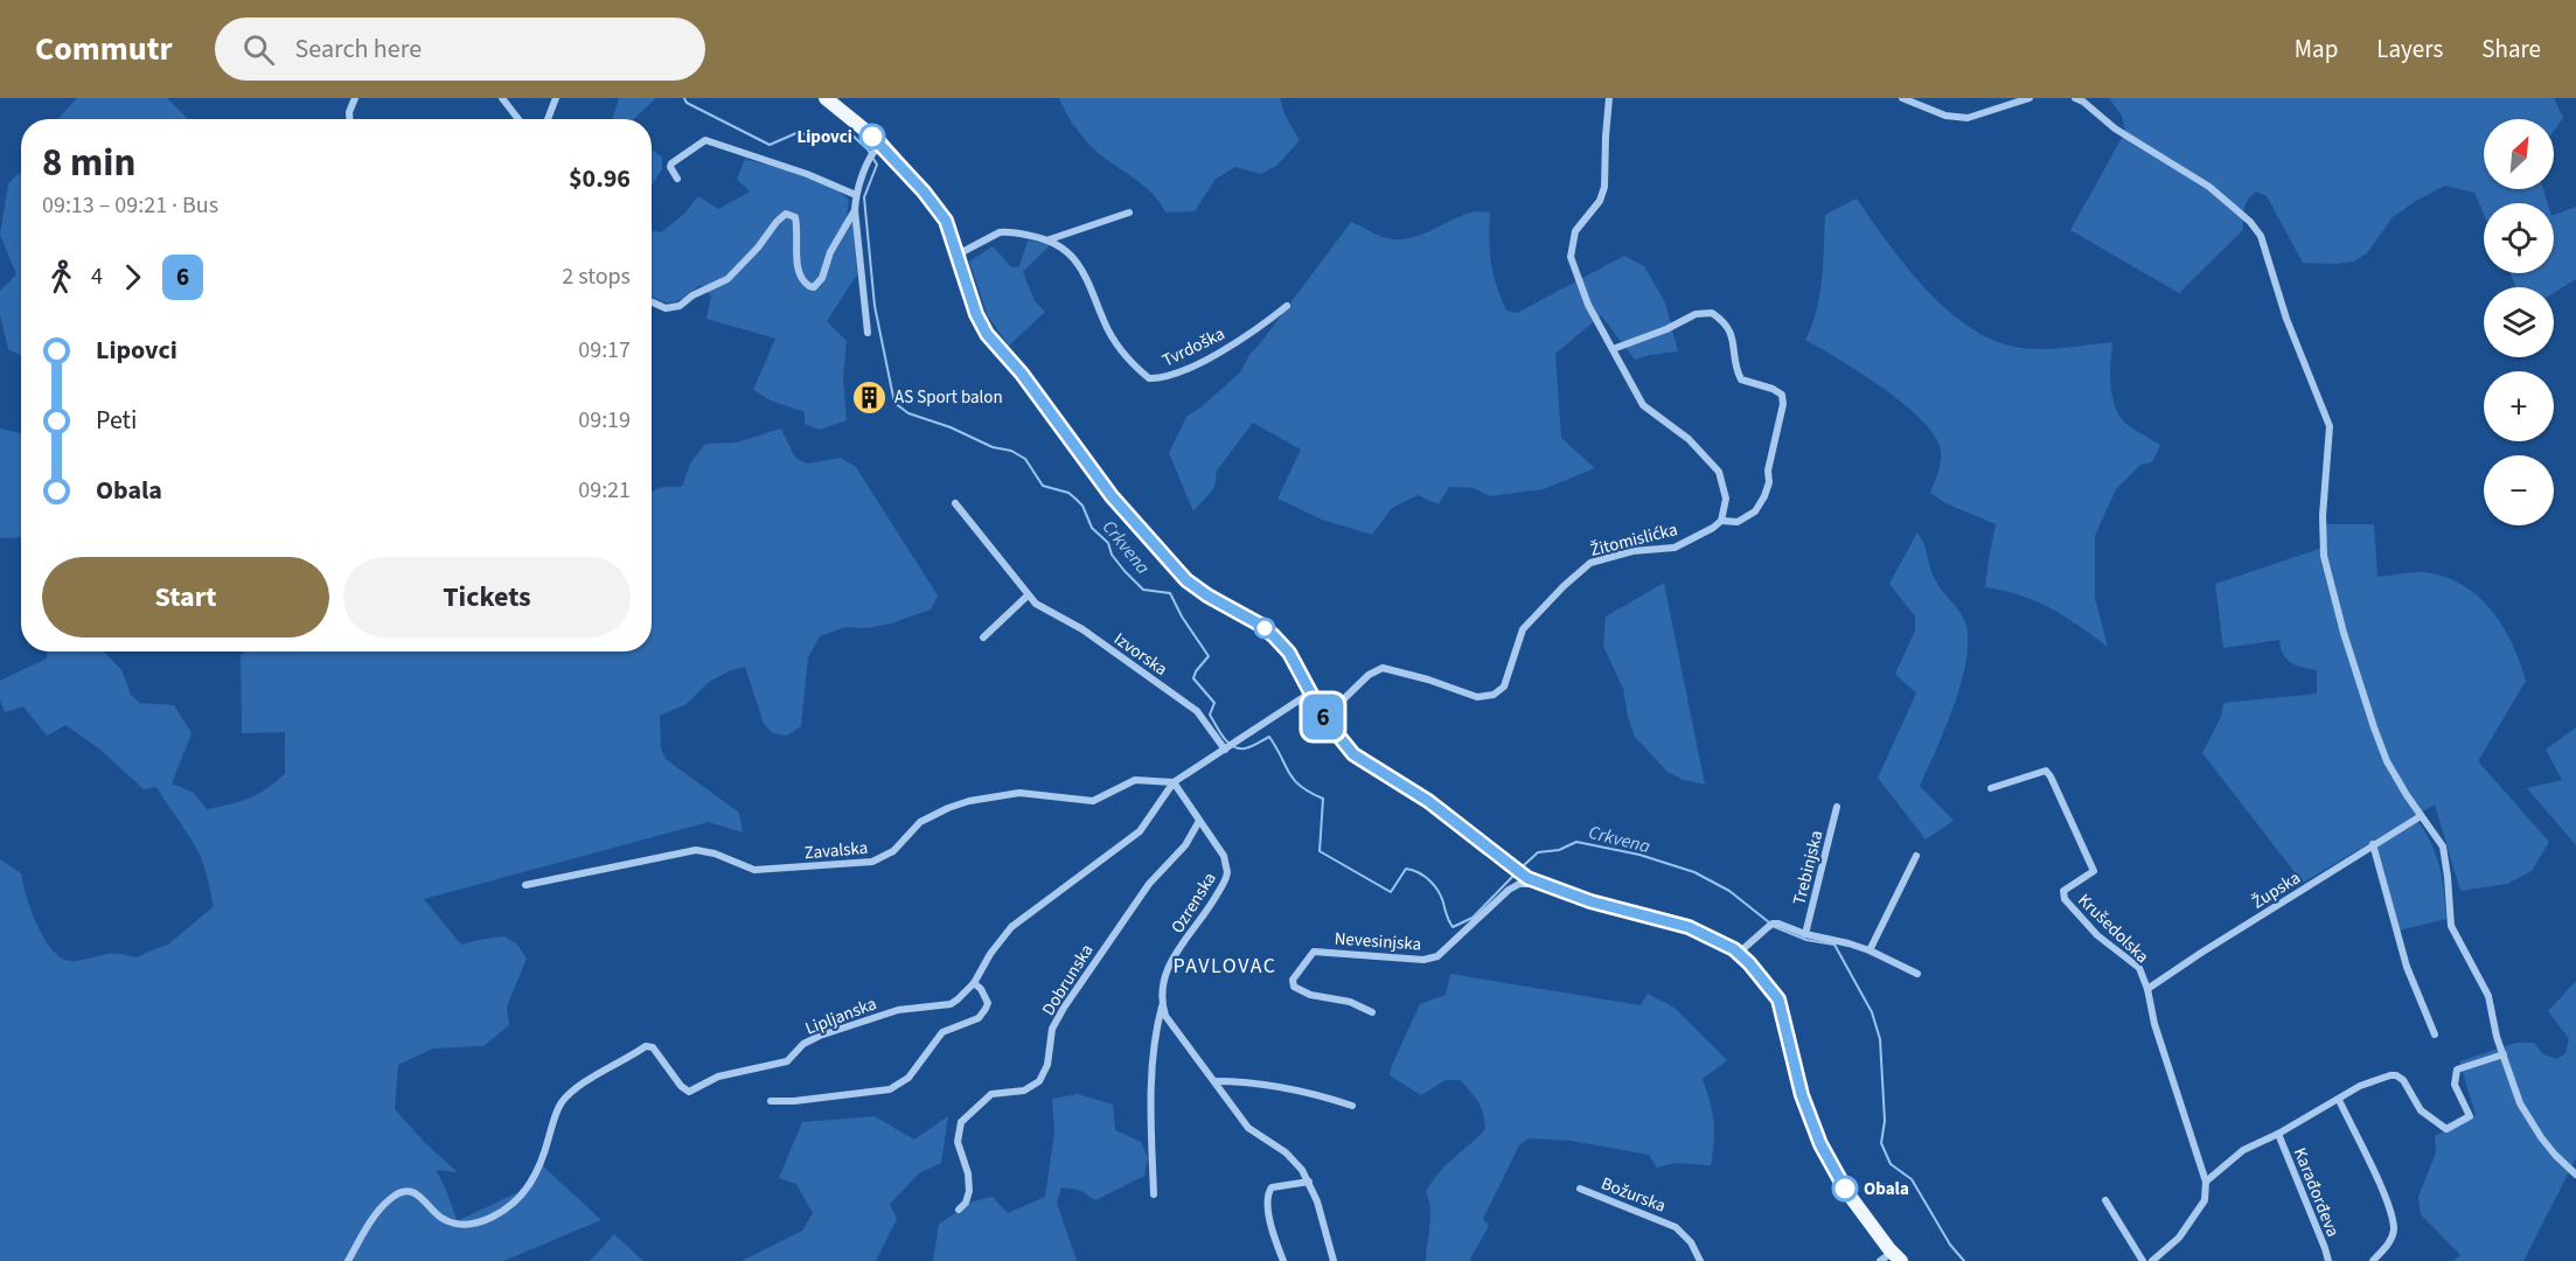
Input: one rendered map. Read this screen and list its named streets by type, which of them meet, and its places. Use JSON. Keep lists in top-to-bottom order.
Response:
{
  "streets": {
    "street": [
      "Tvrdoška",
      "Žitomislićka",
      "Izvorska",
      "Zavalska",
      "Trebinjska",
      "Župska",
      "Ozrenska",
      "Krušedolska",
      "Nevesinjska",
      "Dobrunska",
      "Lipljanska",
      "Karađorđeva",
      "Božurska"
    ]
  },
  "crossings": [
    ["Izvorska", "Lipljanska"],
    ["Zavalska", "Ozrenska"],
    ["Zavalska", "Lipljanska"],
    ["Župska", "Krušedolska"],
    ["Ozrenska", "Dobrunska"],
    ["Ozrenska", "Lipljanska"],
    ["Krušedolska", "Karađorđeva"]
  ],
  "districts": ["PAVLOVAC"],
  "water": ["Crkvena"],
  "places": {
    "other": ["Lipovci", "Obala"],
    "building": ["AS Sport balon"]
  },
  "lines": ["bus line 6"],
  "north": "top right",
  "page": {
    "header": "Commutr",
    "search": "Search here",
    "nav": ["Map", "Layers", "Share"],
    "on_map": "6",
    "map_buttons": ["+", "−"],
    "heading": ["8 min", "09:13 – 09:21 · Bus", "$0.96"],
    "legs": ["4", "6", "2 stops"],
    "list": [
      {
        "name": "Lipovci",
        "value": "09:17"
      },
      {
        "name": "Peti",
        "value": "09:19"
      },
      {
        "name": "Obala",
        "value": "09:21"
      }
    ],
    "buttons": ["Start", "Tickets"]
  }
}
